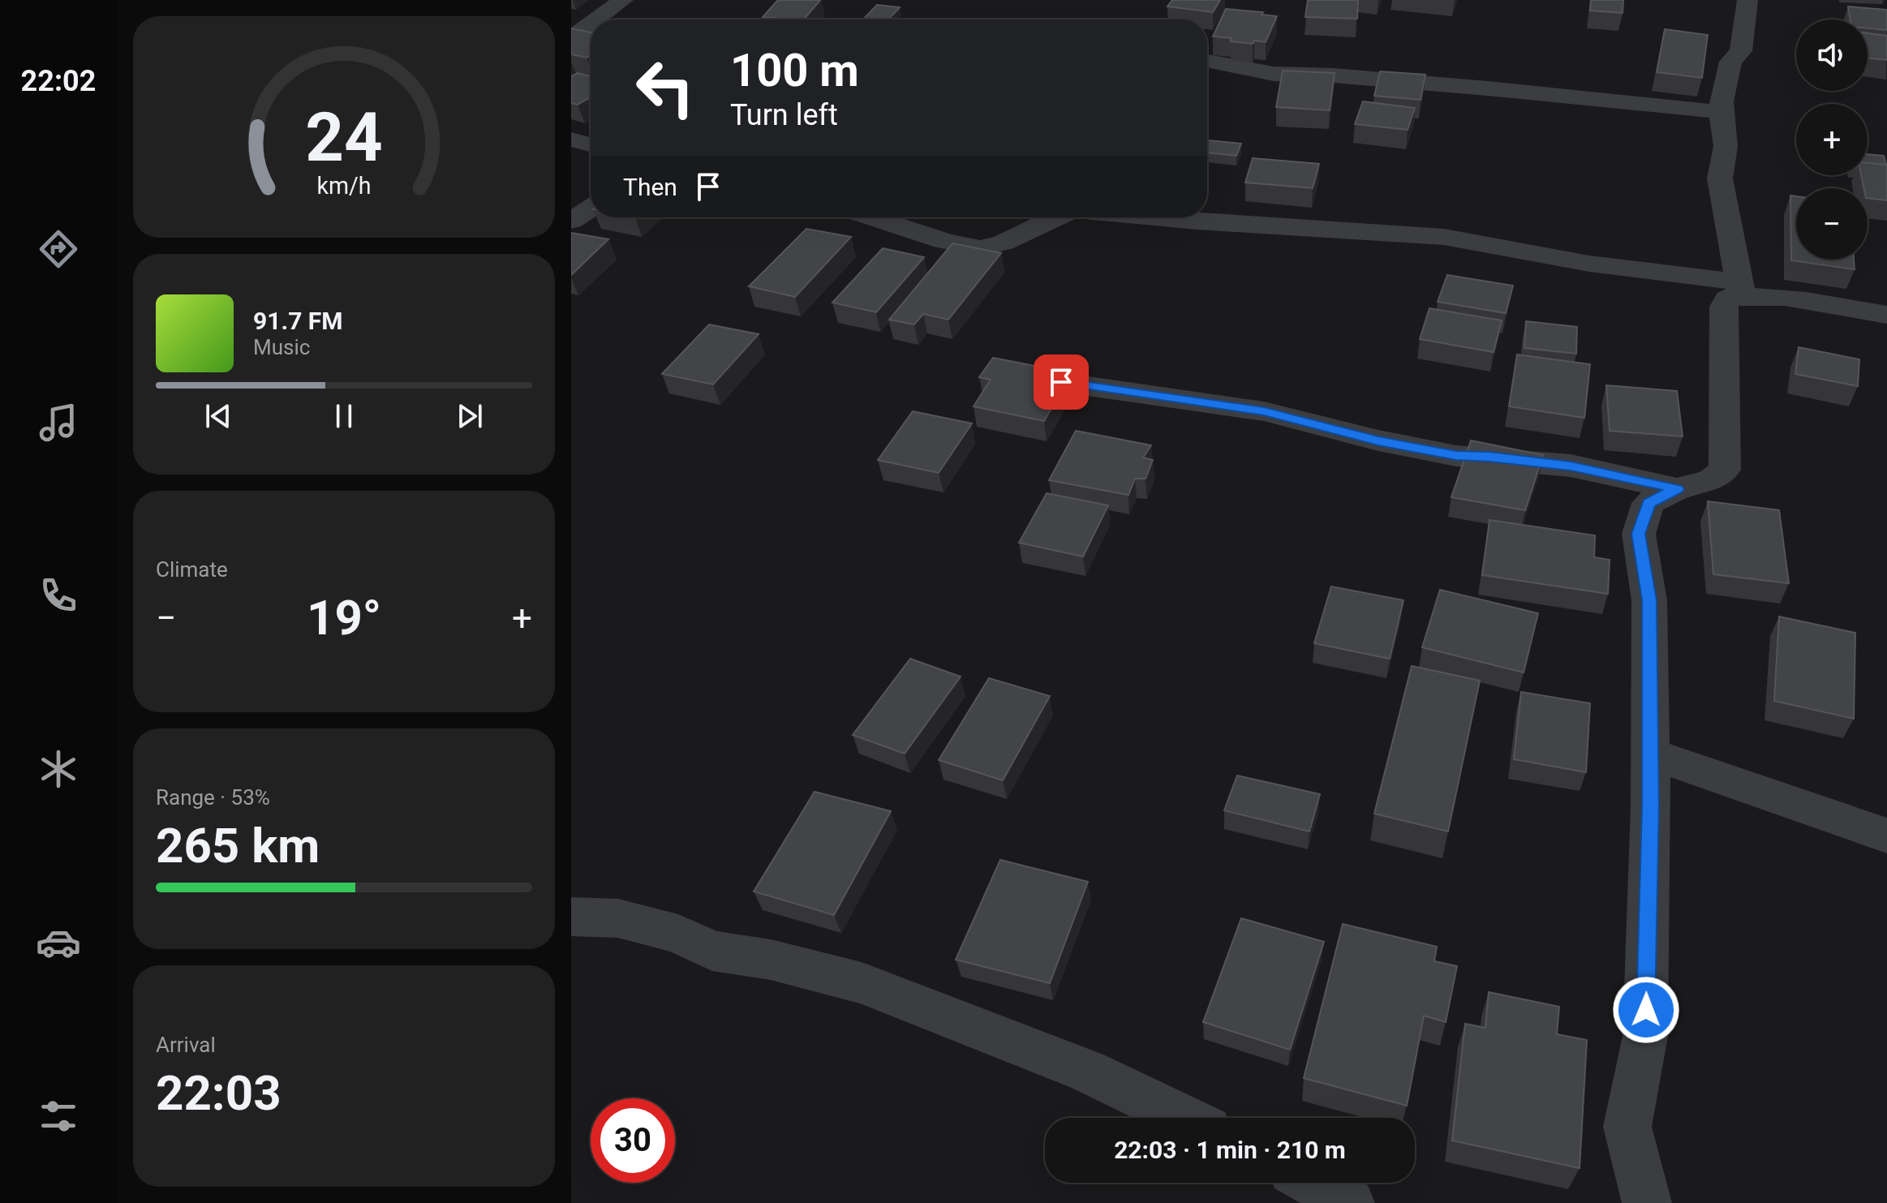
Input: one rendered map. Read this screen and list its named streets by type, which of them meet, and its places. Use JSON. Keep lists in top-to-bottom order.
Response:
{
  "page": {
    "tabs": "22:02",
    "map_buttons": ["+", "−"],
    "turn": ["100 m", "Turn left"],
    "then": "Then",
    "song": ["91.7 FM", "Music"],
    "tile": [
      "Climate",
      ["Range · 53%", "265 km"],
      ["Arrival", "22:03"]
    ],
    "heat": ["−", "19°", "+"],
    "limit": "30",
    "trip": "22:03 · 1 min · 210 m",
    "gauge": ["24", "km/h"]
  }
}
